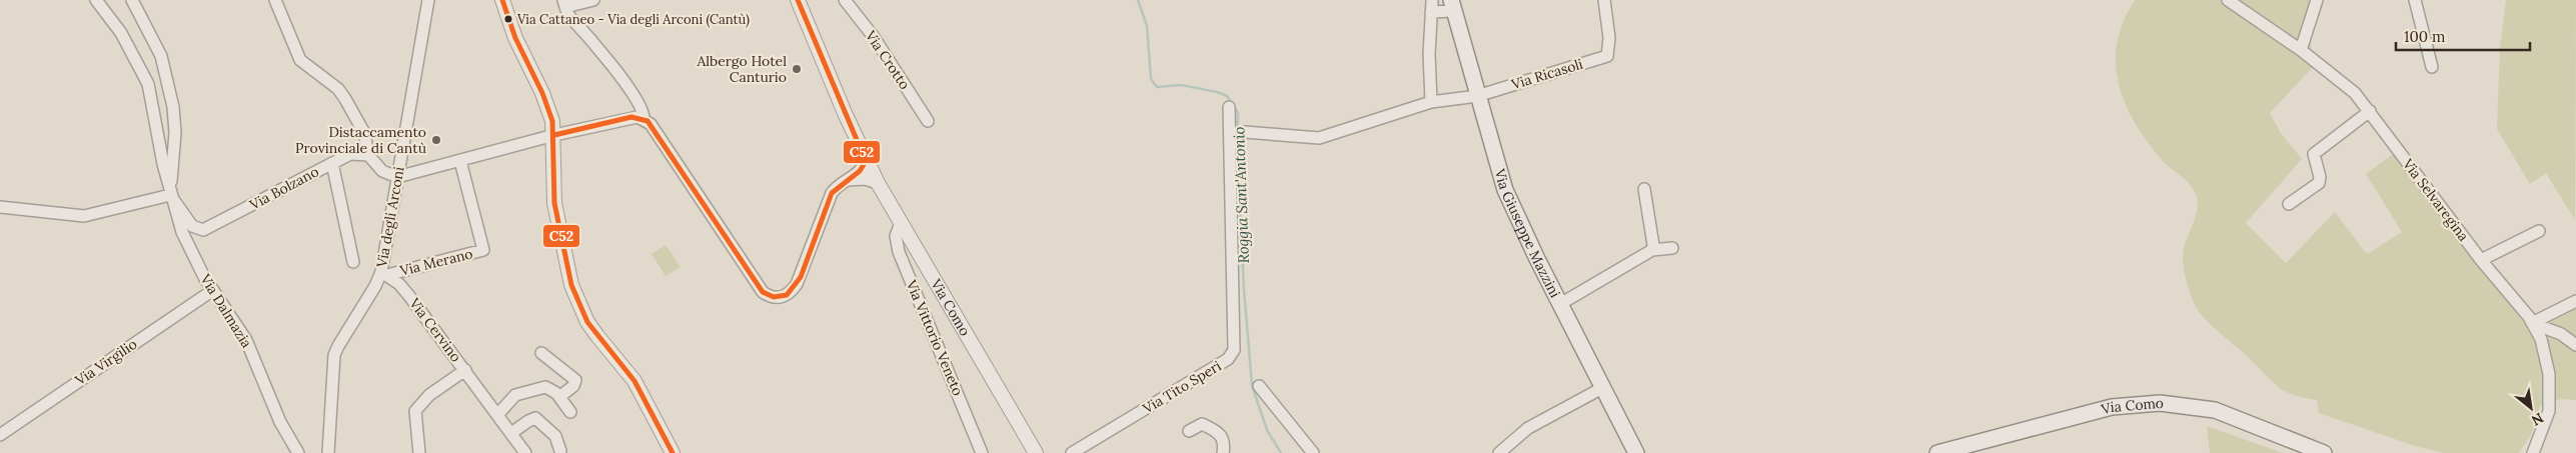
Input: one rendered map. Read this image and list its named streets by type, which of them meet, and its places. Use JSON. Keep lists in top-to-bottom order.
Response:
{
  "streets": {
    "main road": ["Via Giuseppe Mazzini", "Via Como"],
    "street": [
      "Via Crotto",
      "Via Ricasoli",
      "Via Bolzano",
      "Via Selvaregina",
      "Via degli Arconi",
      "Via Merano",
      "Via Dalmazia",
      "Via Cervino",
      "Via Vittorio Veneto",
      "Via Virgilio",
      "Via Tito Speri"
    ]
  },
  "crossings": [
    ["Via Ricasoli", "Via Giuseppe Mazzini"],
    ["Via Bolzano", "Via Dalmazia"],
    ["Via degli Arconi", "Via Merano"],
    ["Via degli Arconi", "Via Cervino"],
    ["Via Merano", "Via Cervino"],
    ["Via Como", "Via Vittorio Veneto"],
    ["Via Dalmazia", "Via Virgilio"]
  ],
  "water": ["Roggia Sant'Antonio"],
  "places": ["Via Cattaneo - Via degli Arconi (Cantù)", "Albergo Hotel Canturio", "Distaccamento Provinciale di Cantù"],
  "lines": ["transit line C52"],
  "scale_bar": "100 m",
  "north": "bottom right"
}
